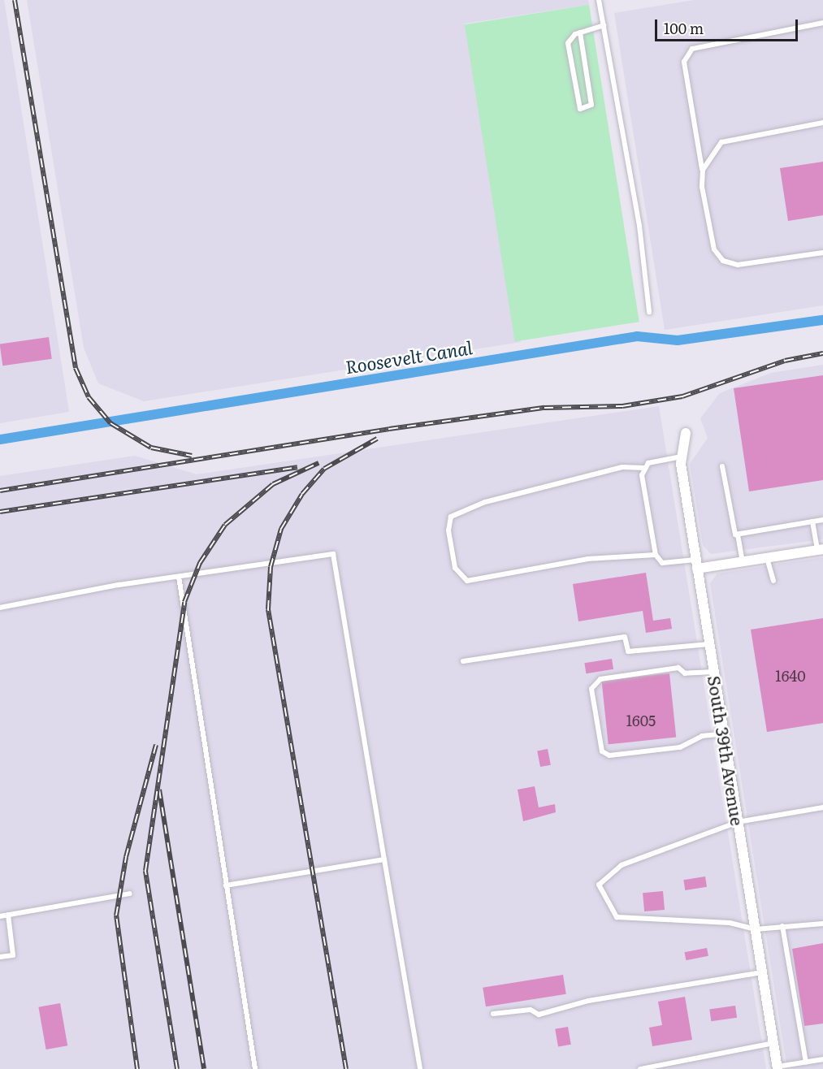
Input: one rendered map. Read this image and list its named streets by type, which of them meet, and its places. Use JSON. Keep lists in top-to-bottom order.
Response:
{
  "streets": {
    "street": ["South 39th Avenue"]
  },
  "water": ["Roosevelt Canal"],
  "house_numbers": ["1640", "1605"],
  "scale_bar": "100 m"
}
